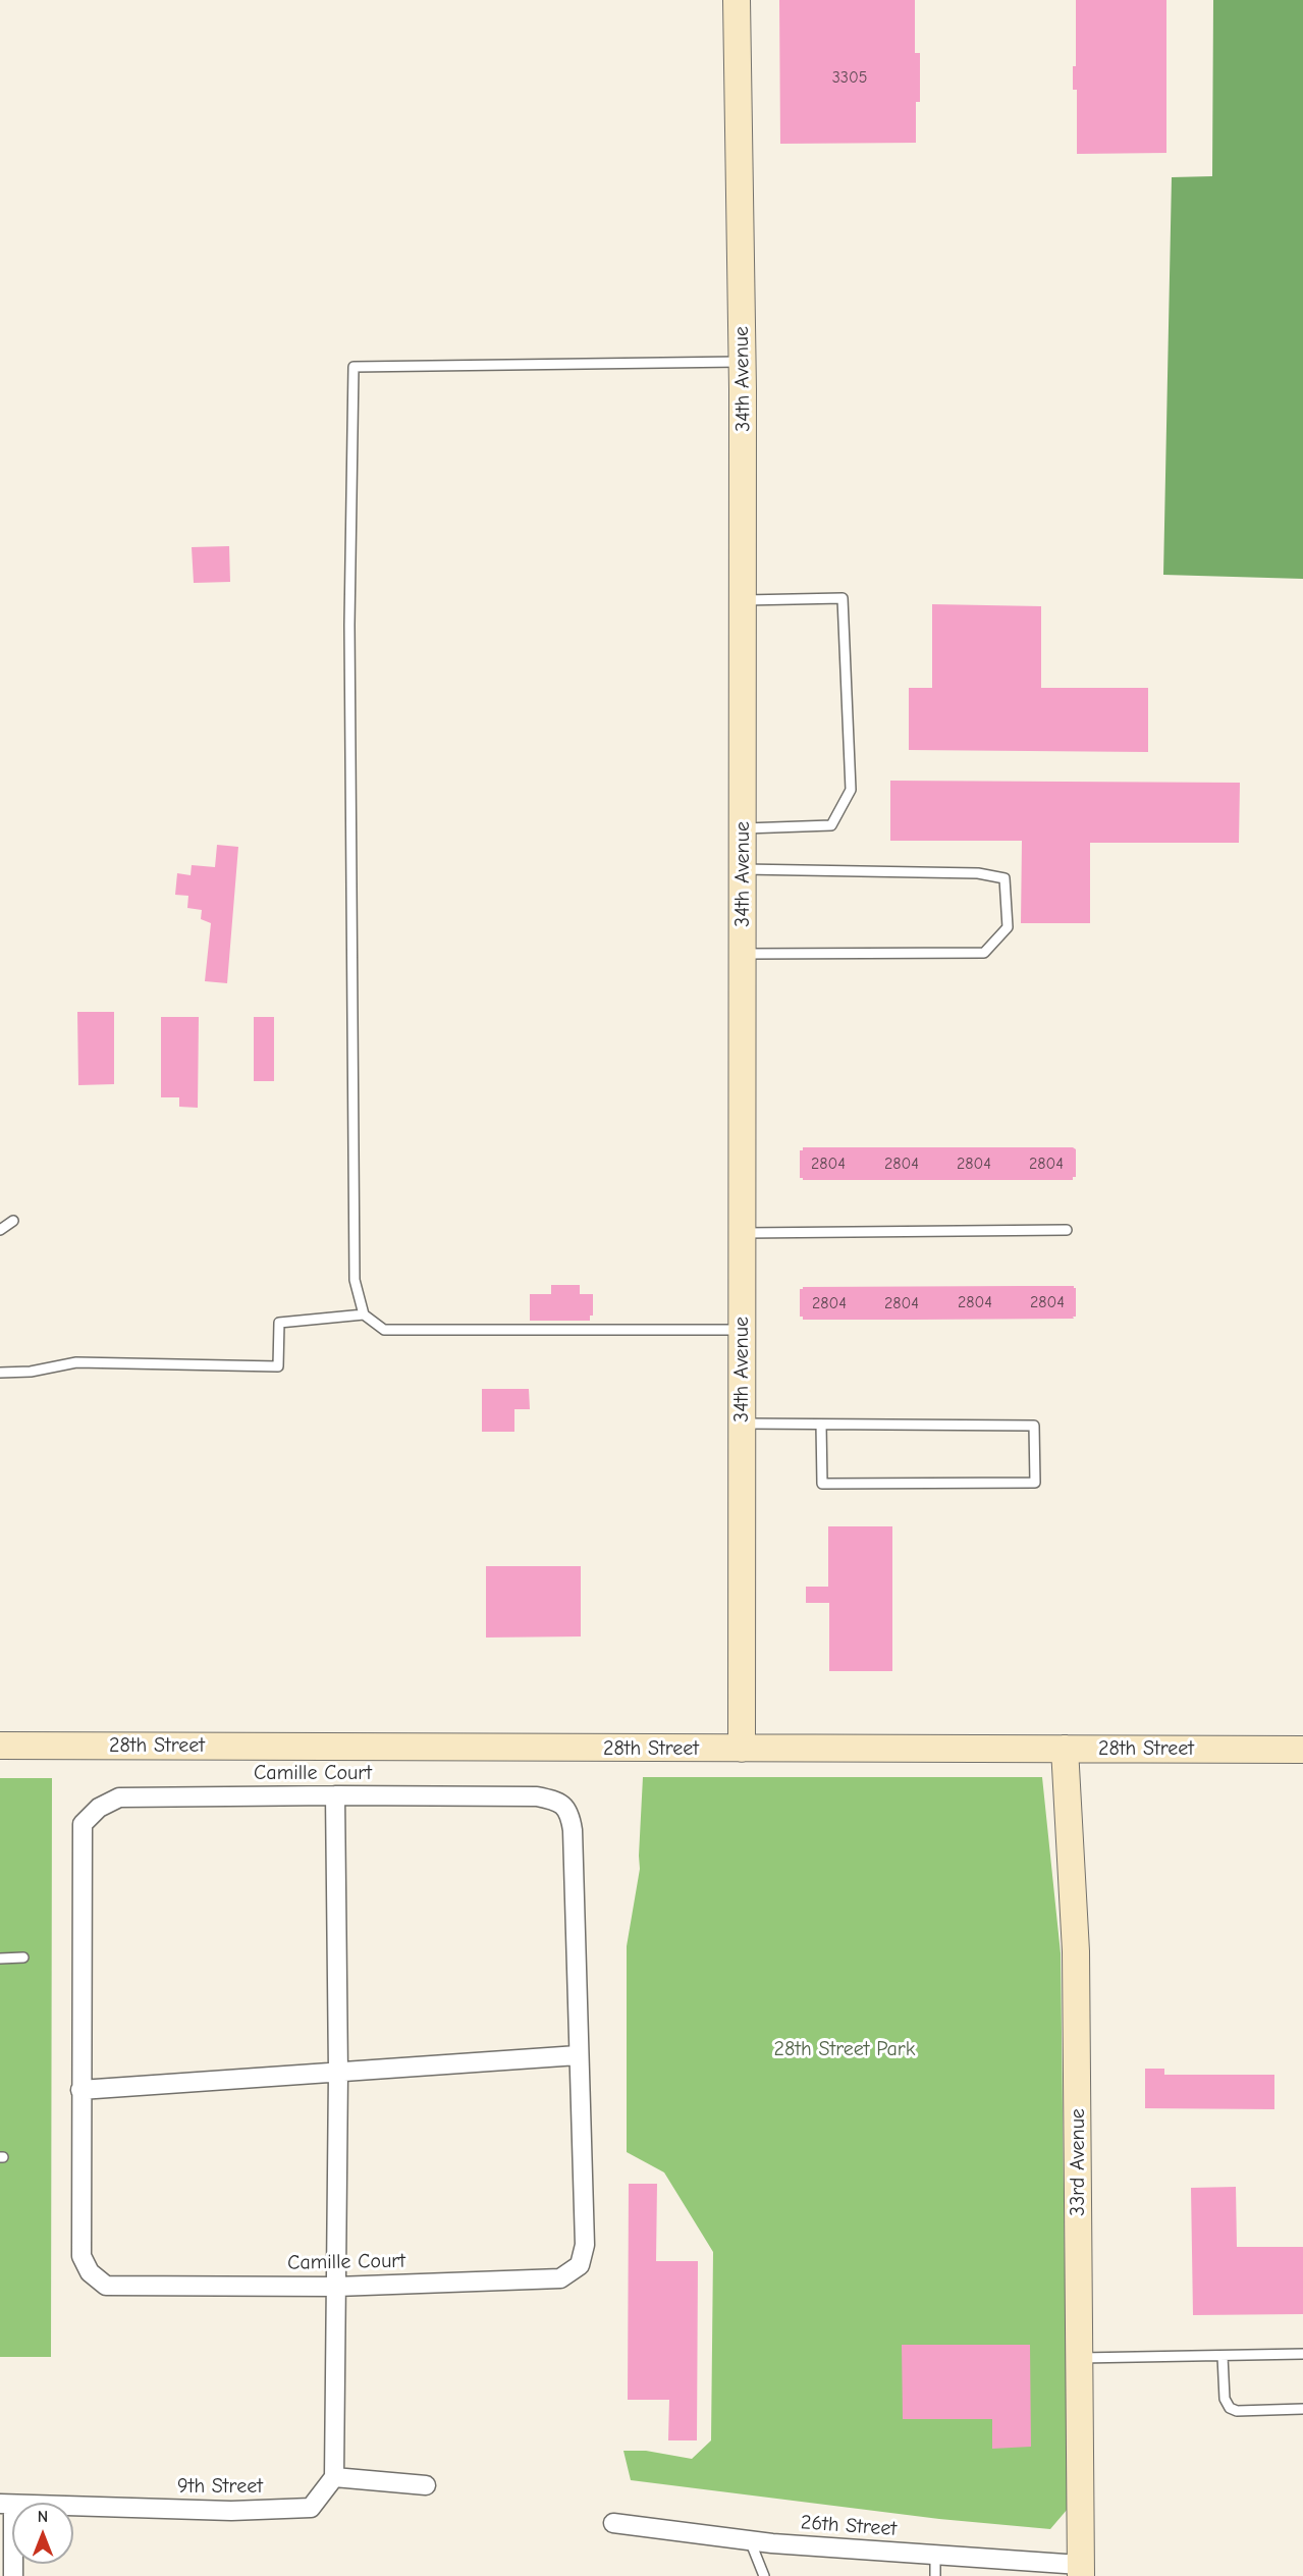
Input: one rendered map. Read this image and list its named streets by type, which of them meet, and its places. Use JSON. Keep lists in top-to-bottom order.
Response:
{
  "streets": {
    "street": [
      "34th Avenue",
      "28th Street",
      "Camille Court",
      "33rd Avenue",
      "9th Street",
      "26th Street"
    ]
  },
  "crossings": [
    ["34th Avenue", "28th Street"],
    ["28th Street", "33rd Avenue"],
    ["33rd Avenue", "26th Street"]
  ],
  "parks": ["28th Street Park"],
  "house_numbers": [
    "3305",
    "2804",
    "2804",
    "2804",
    "2804",
    "2804",
    "2804",
    "2804",
    "2804"
  ],
  "north": "top"
}
